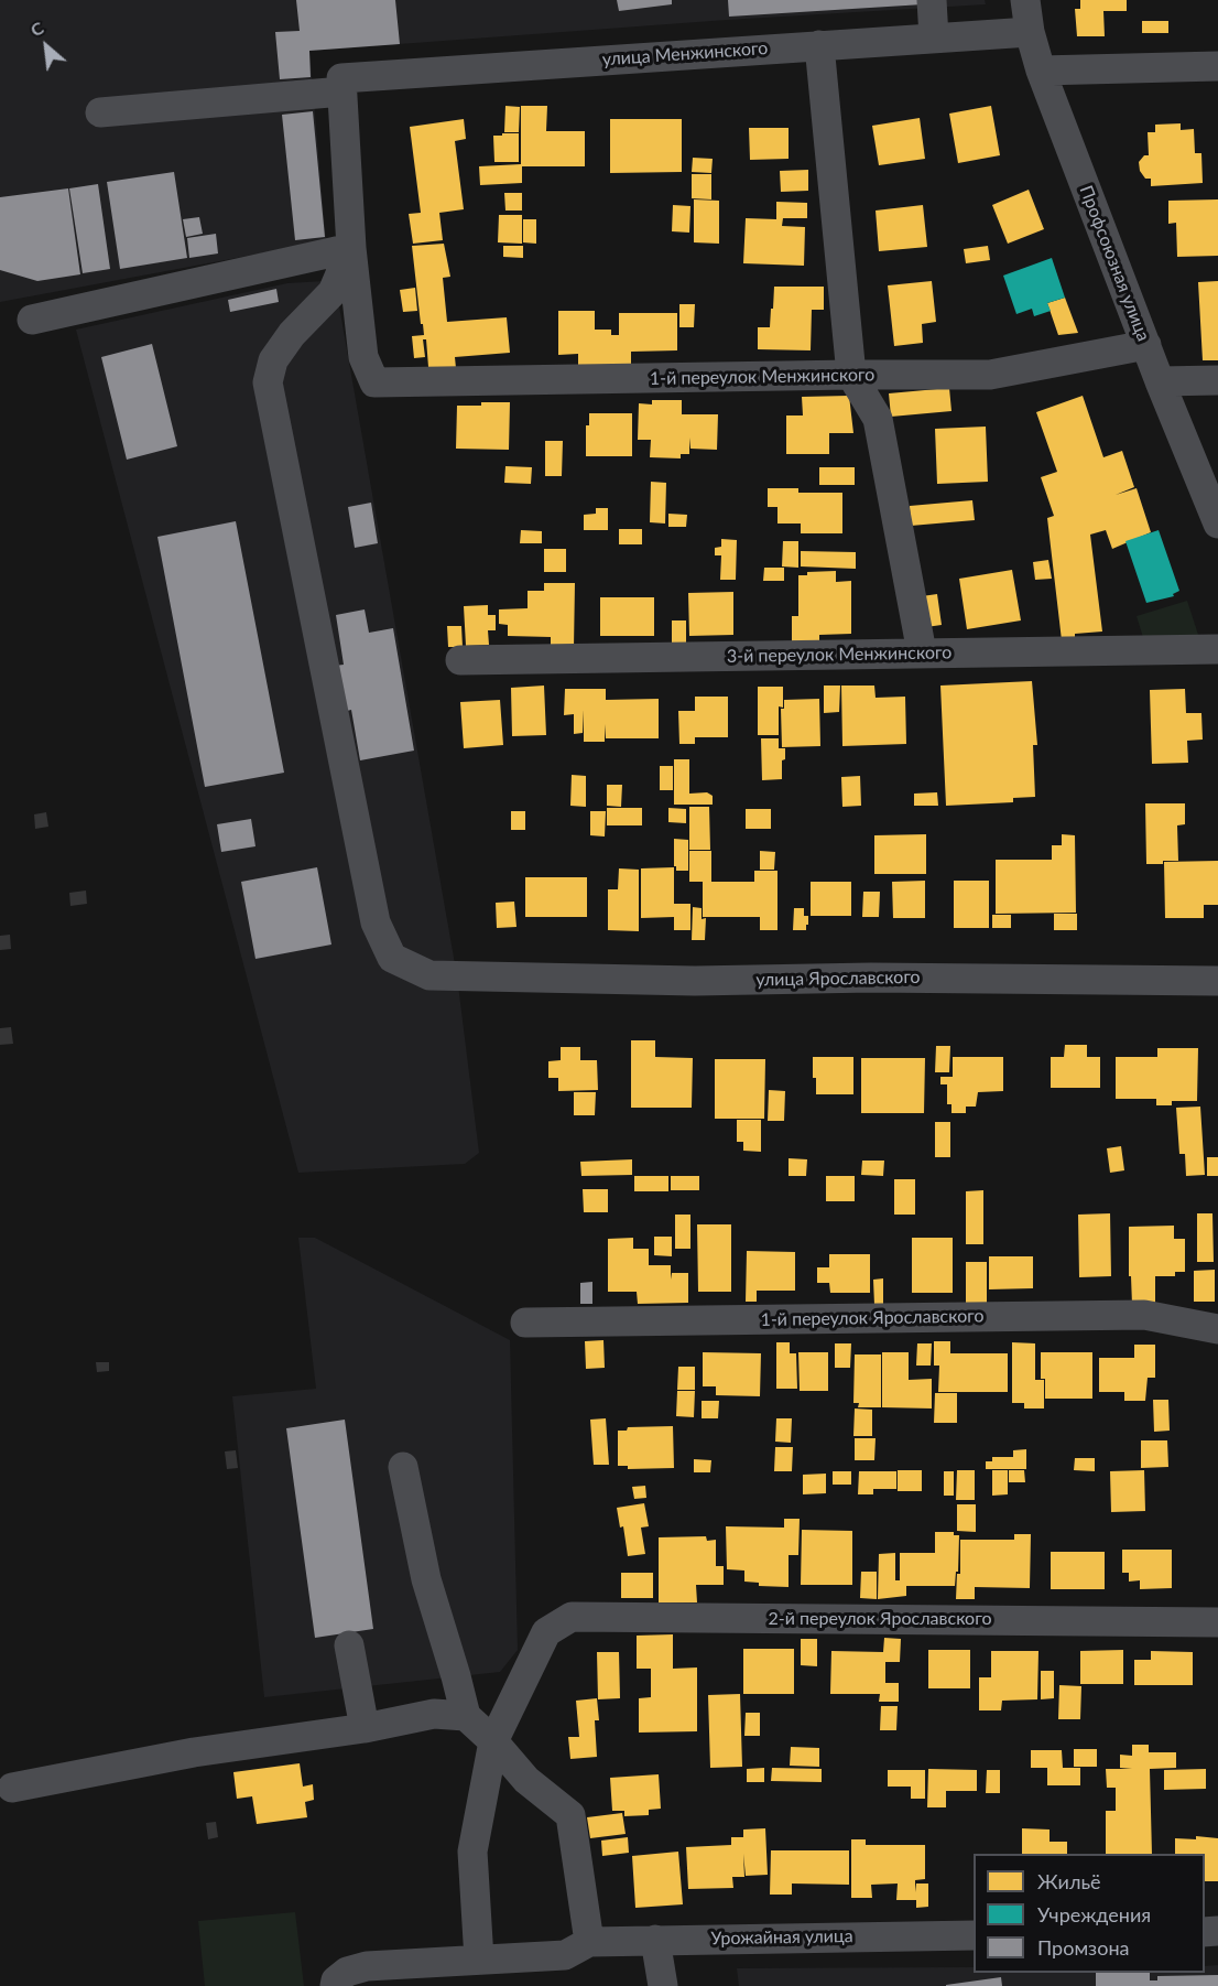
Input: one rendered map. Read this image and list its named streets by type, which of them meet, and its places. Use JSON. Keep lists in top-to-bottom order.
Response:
{
  "streets": {
    "street": [
      "улица Менжинского",
      "Профсоюзная улица",
      "1-й переулок Менжинского",
      "3-й переулок Менжинского",
      "улица Ярославского",
      "1-й переулок Ярославского",
      "2-й переулок Ярославского",
      "Урожайная улица"
    ]
  },
  "crossings": [
    ["улица Менжинского", "Профсоюзная улица"],
    ["Профсоюзная улица", "1-й переулок Менжинского"],
    ["1-й переулок Менжинского", "улица Ярославского"]
  ],
  "legend": ["Жильё", "Учреждения", "Промзона"],
  "north": "top left"
}
